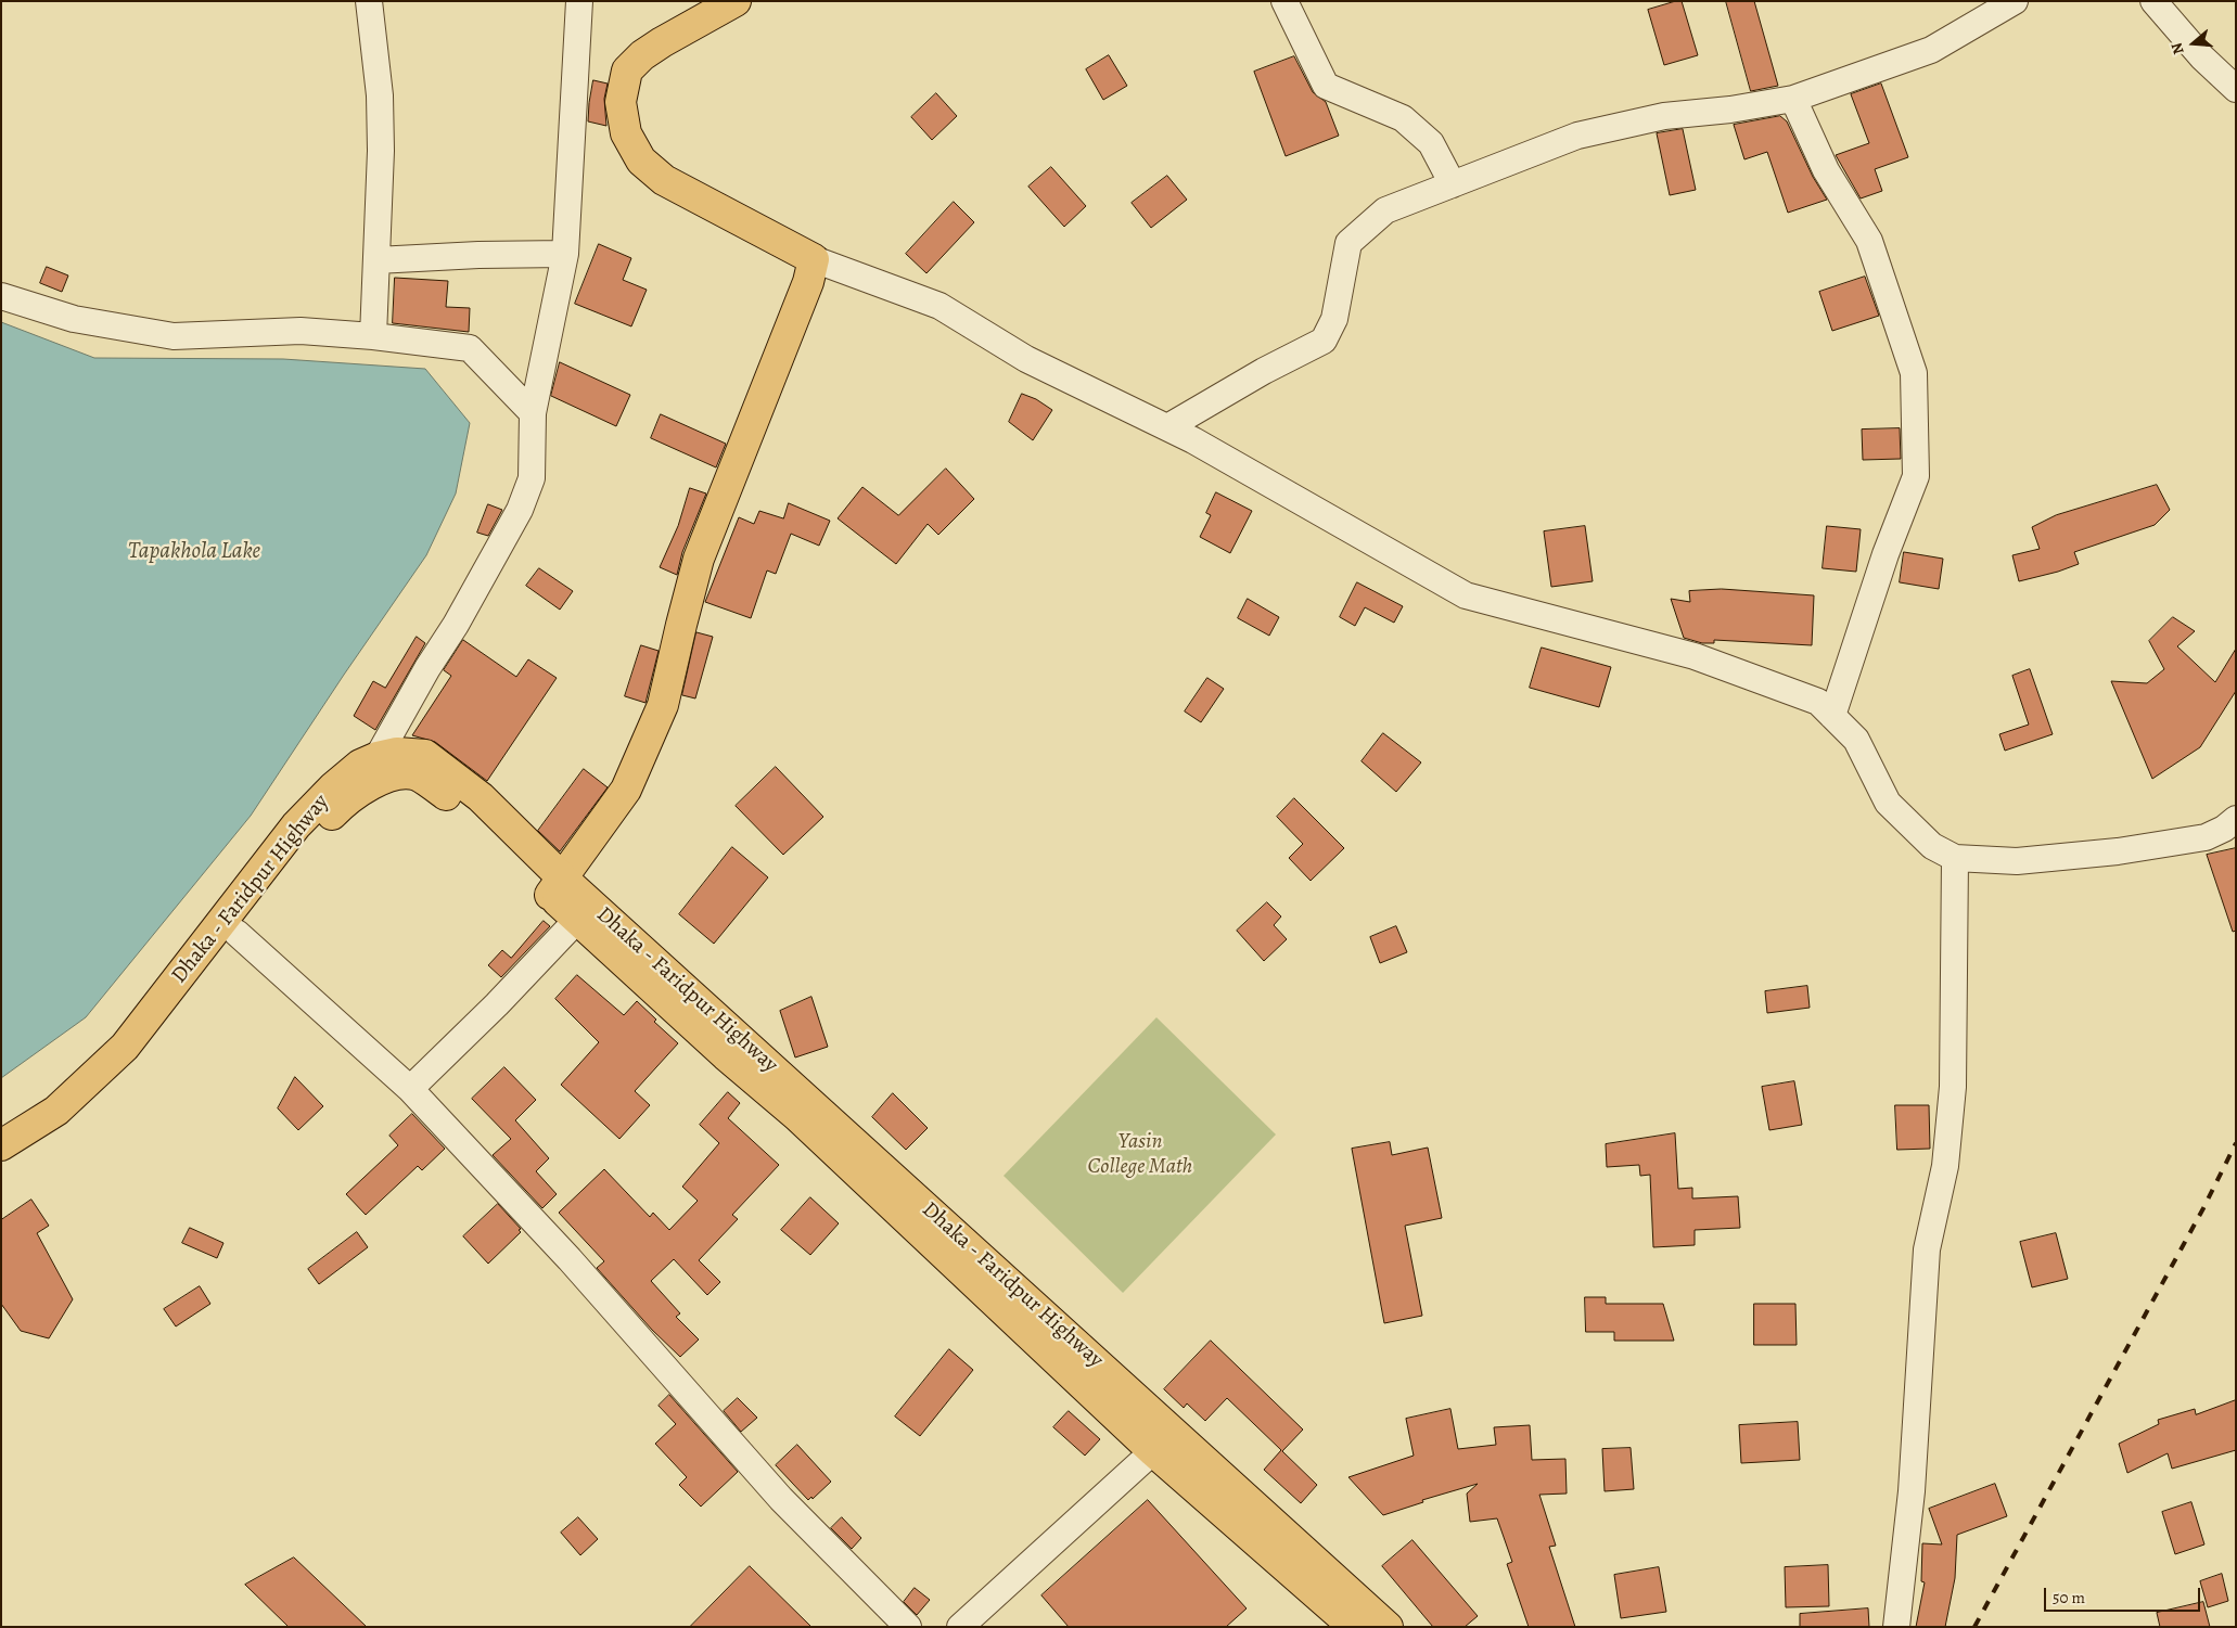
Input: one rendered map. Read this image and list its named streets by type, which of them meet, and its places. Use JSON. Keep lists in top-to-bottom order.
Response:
{
  "streets": {
    "main road": ["Dhaka - Faridpur Highway"]
  },
  "water": ["Tapakhola Lake"],
  "parks": ["Yasin College Math"],
  "scale_bar": "50 m",
  "north": "left"
}
